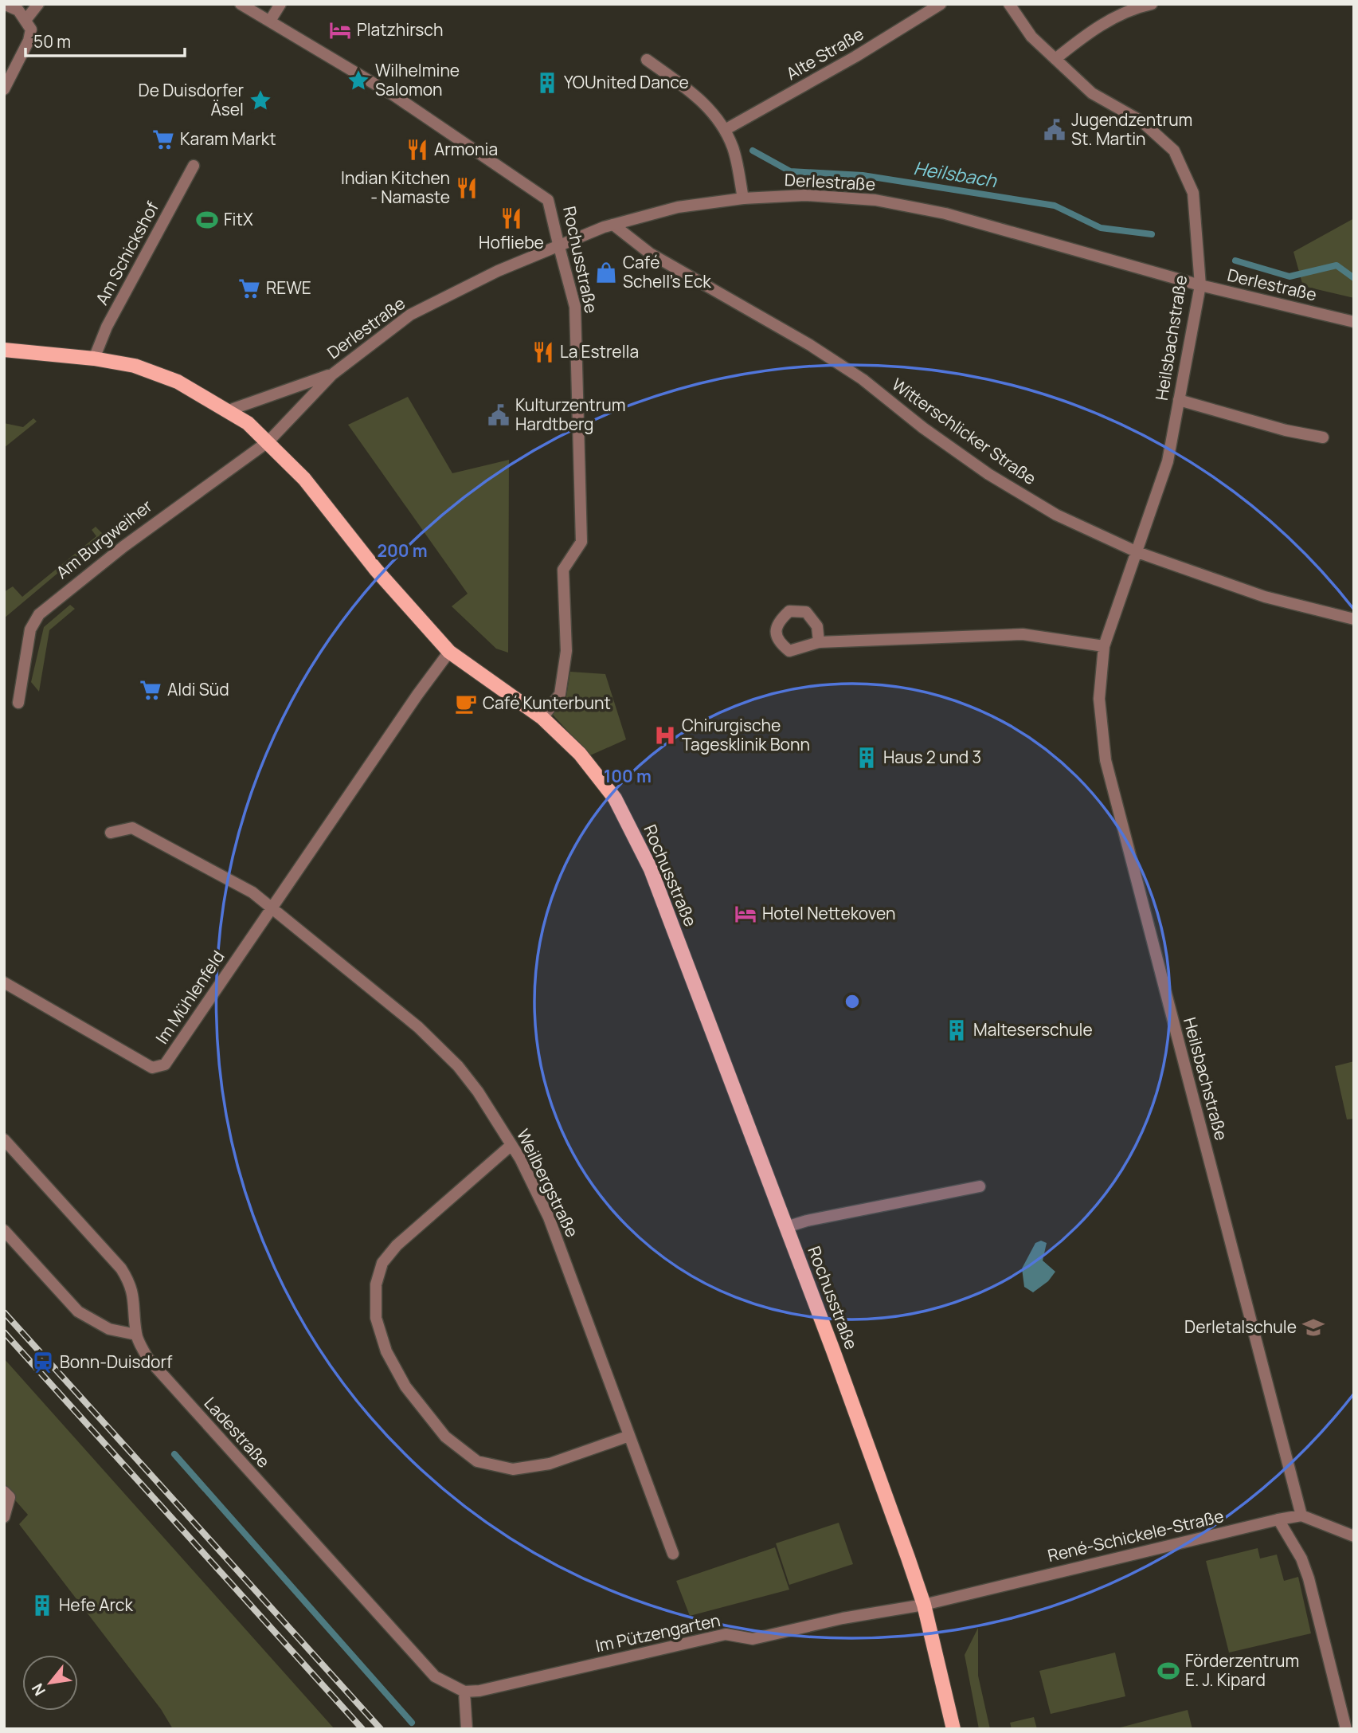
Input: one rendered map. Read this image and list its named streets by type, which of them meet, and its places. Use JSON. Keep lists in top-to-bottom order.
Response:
{
  "streets": {
    "main road": ["Rochusstraße"],
    "street": [
      "Alte Straße",
      "Derlestraße",
      "Am Schickshof",
      "Heilsbachstraße",
      "Witterschlicker Straße",
      "Am Burgweiher",
      "Im Mühlenfeld",
      "Weilbergstraße",
      "Ladestraße",
      "René-Schickele-Straße",
      "Im Pützengarten"
    ]
  },
  "crossings": [
    ["Derlestraße", "Rochusstraße"],
    ["Derlestraße", "Heilsbachstraße"],
    ["Derlestraße", "Witterschlicker Straße"],
    ["Derlestraße", "Am Burgweiher"],
    ["Rochusstraße", "René-Schickele-Straße"],
    ["Rochusstraße", "Im Pützengarten"],
    ["Heilsbachstraße", "Witterschlicker Straße"],
    ["Heilsbachstraße", "René-Schickele-Straße"],
    ["Im Mühlenfeld", "Weilbergstraße"],
    ["Ladestraße", "Im Pützengarten"],
    ["René-Schickele-Straße", "Im Pützengarten"]
  ],
  "water": ["Heilsbach"],
  "places": {
    "hotel": ["Platzhirsch", "Hotel Nettekoven"],
    "place": ["Wilhelmine Salomon", "De Duisdorfer Äsel"],
    "building": [
      "YOUnited Dance",
      "Haus 2 und 3",
      "Malteserschule",
      "Hefe Arck"
    ],
    "public building": ["Jugendzentrum St. Martin", "Kulturzentrum Hardtberg"],
    "supermarket": ["Karam Markt", "REWE", "Aldi Süd"],
    "restaurant": [
      "Armonia",
      "Indian Kitchen - Namaste",
      "Hofliebe",
      "La Estrella"
    ],
    "sports": ["FitX", "Förderzentrum E. J. Kipard"],
    "shop": ["Café Schell's Eck"],
    "cafe": ["Café Kunterbunt"],
    "hospital": ["Chirurgische Tagesklinik Bonn"],
    "school or university": ["Derletalschule"],
    "station": ["Bonn-Duisdorf"]
  },
  "scale_bar": "50 m",
  "north": "bottom left",
  "rings": ["200 m", "100 m"]
}
